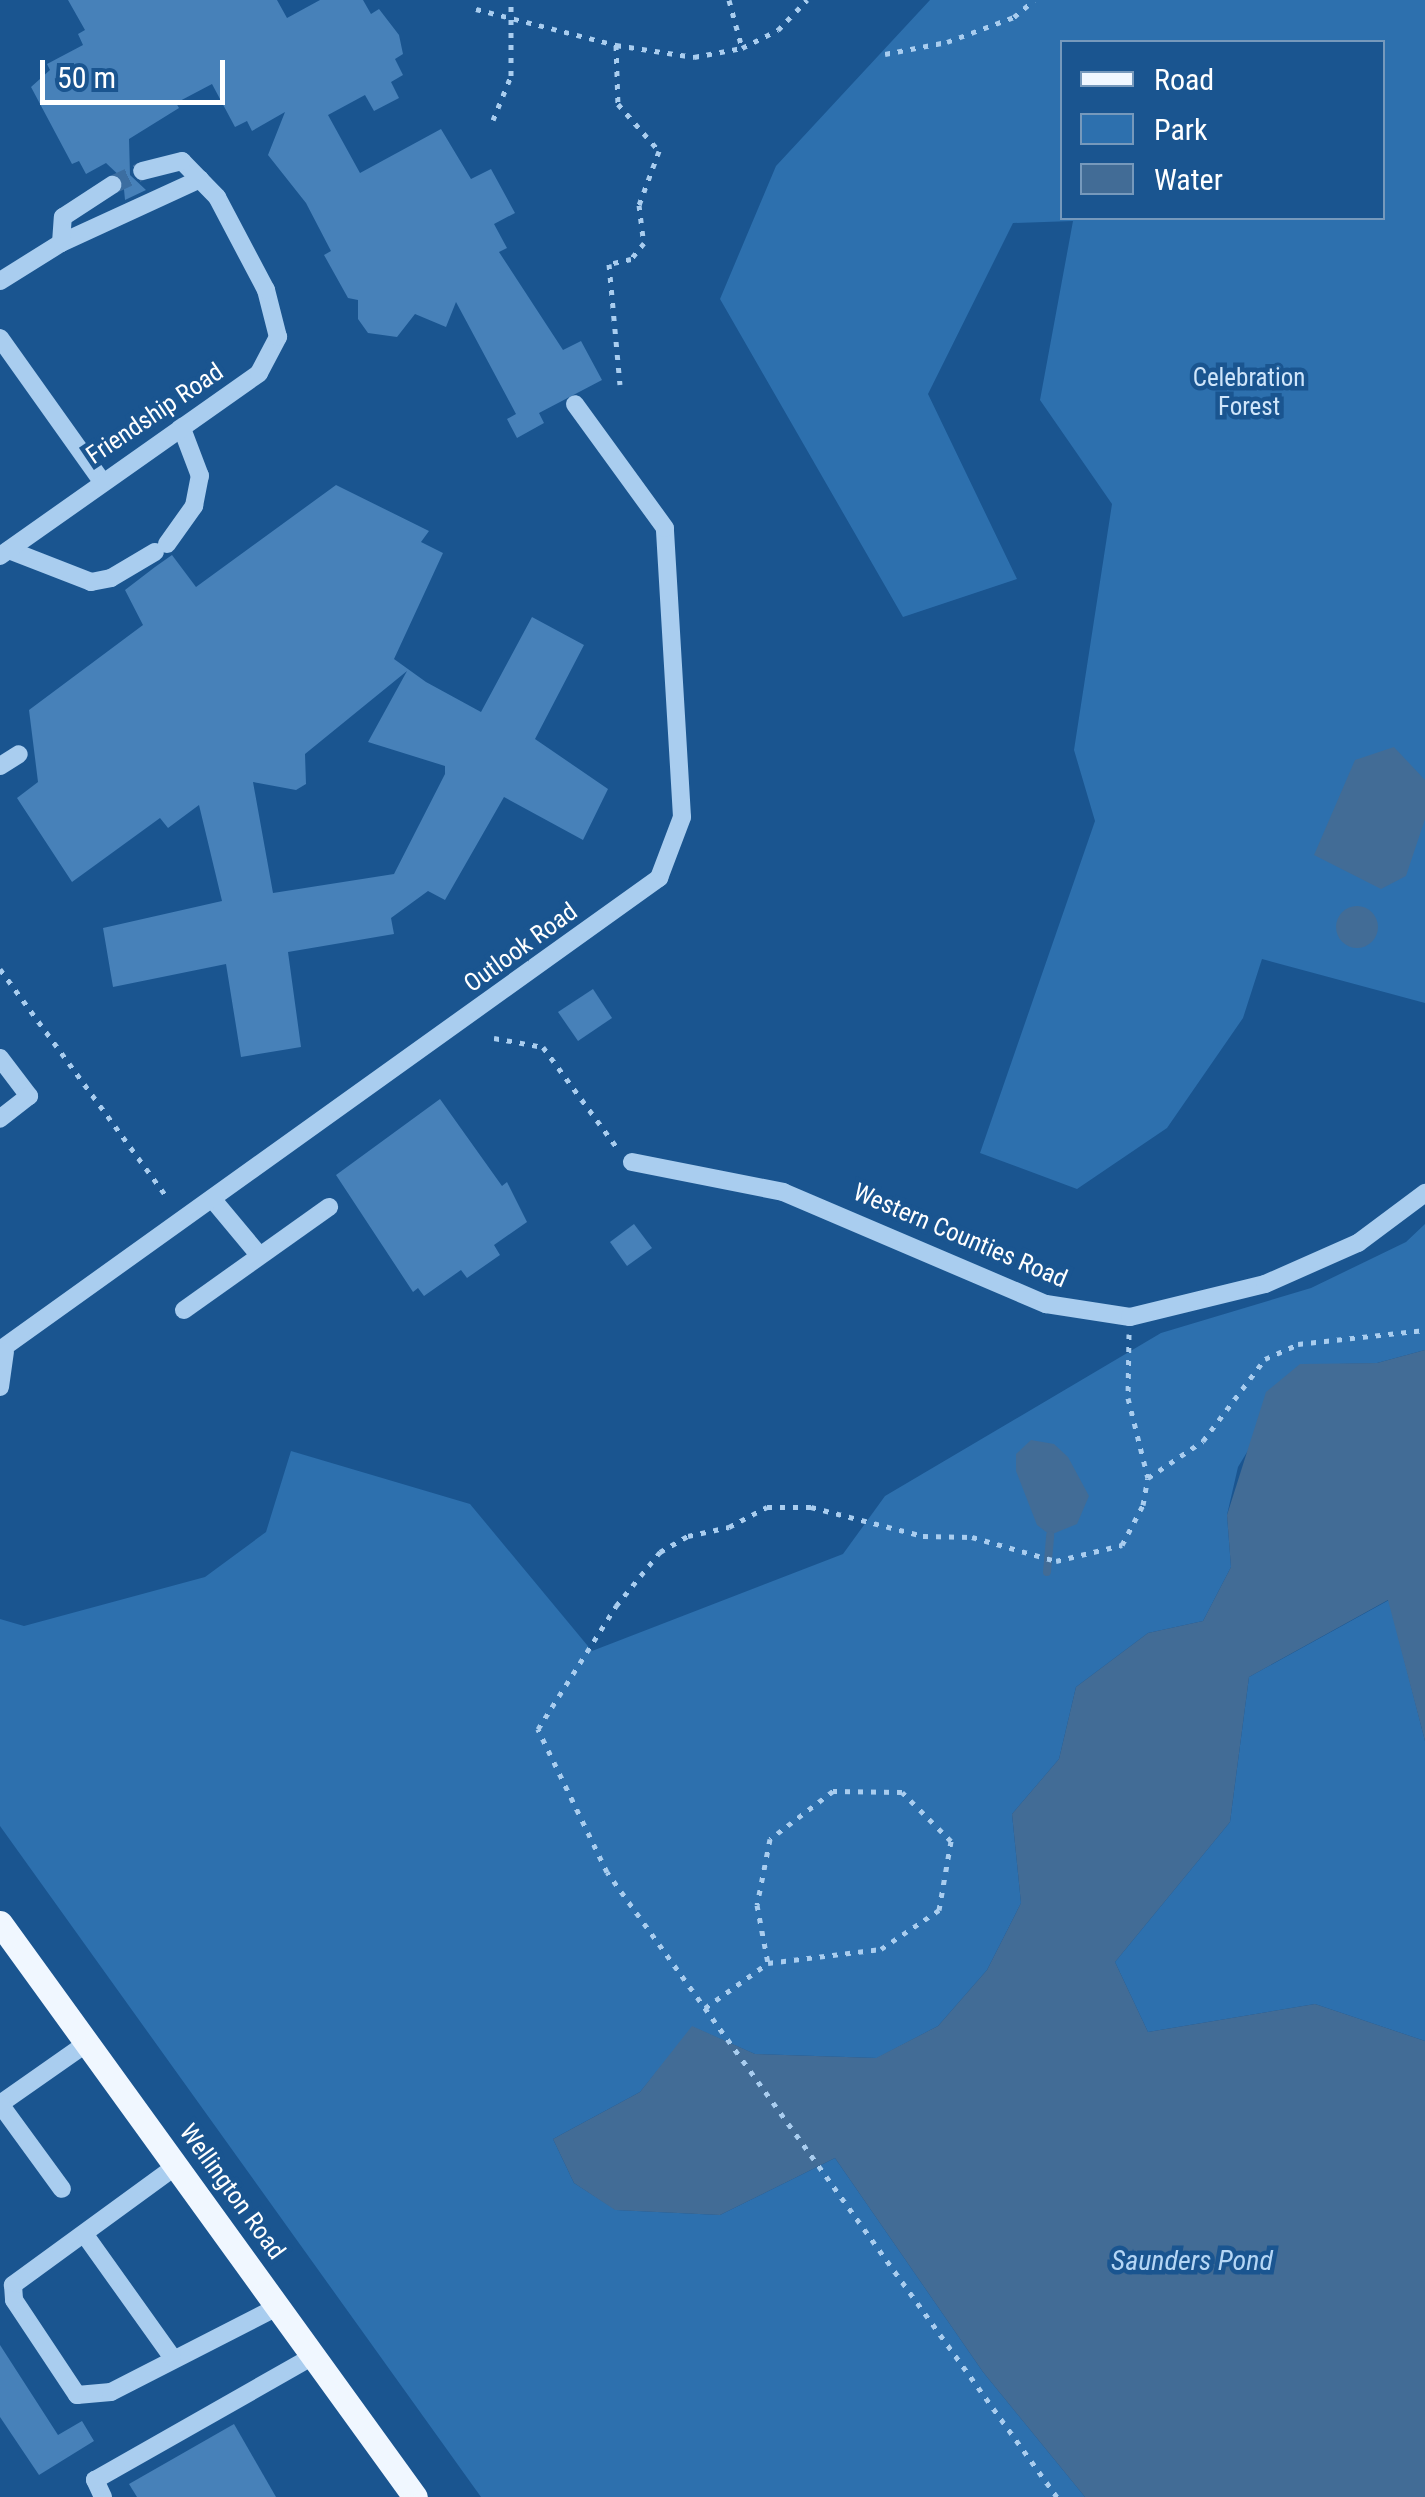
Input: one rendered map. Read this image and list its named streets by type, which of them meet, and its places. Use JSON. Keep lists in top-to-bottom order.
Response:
{
  "streets": {
    "main road": ["Wellington Road"],
    "street": ["Friendship Road", "Outlook Road", "Western Counties Road"]
  },
  "water": ["Saunders Pond"],
  "parks": ["Celebration Forest"],
  "legend": ["Road", "Park", "Water"],
  "scale_bar": "50 m"
}
